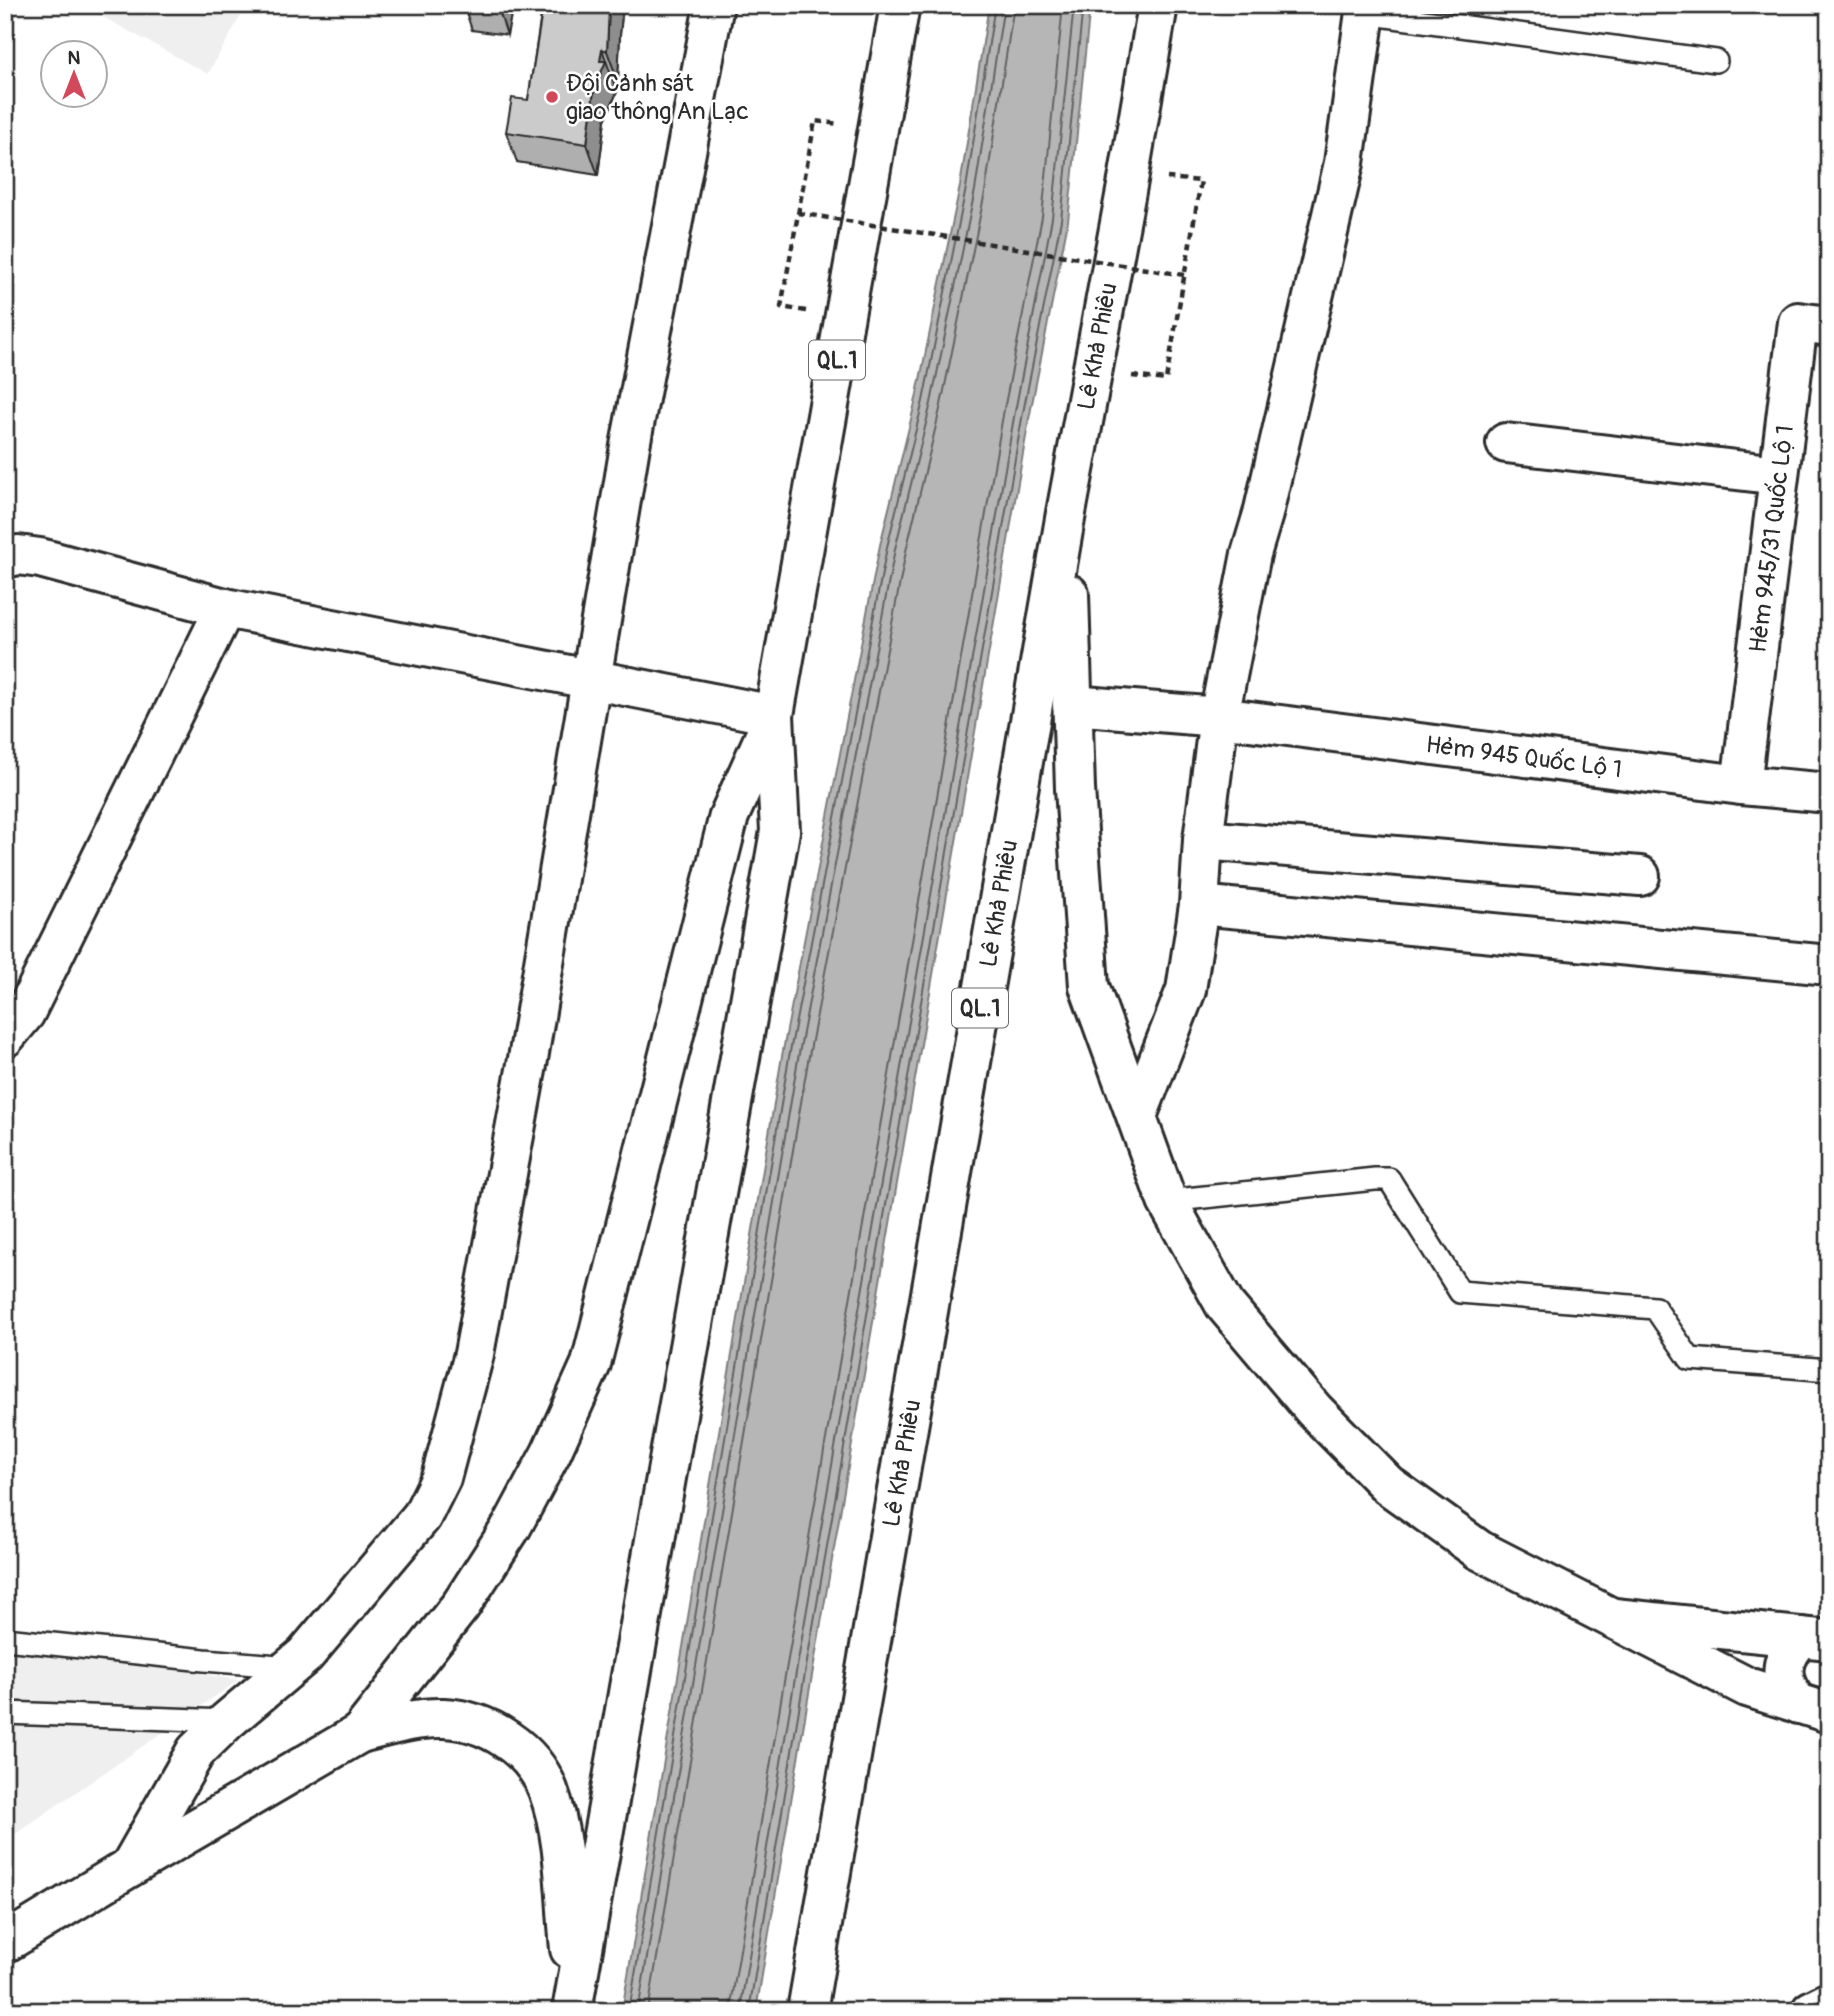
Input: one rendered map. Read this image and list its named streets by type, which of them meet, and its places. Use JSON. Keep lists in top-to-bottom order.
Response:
{
  "streets": {
    "main road": [
      "Lê Khả Phiêu",
      "QL.1",
      "Hẻm 945/31 Quốc Lộ 1",
      "Hẻm 945 Quốc Lộ 1"
    ]
  },
  "crossings": [
    ["Hẻm 945/31 Quốc Lộ 1", "Hẻm 945 Quốc Lộ 1"]
  ],
  "places": ["Đội Cảnh sát giao thông An Lạc"],
  "north": "top"
}
